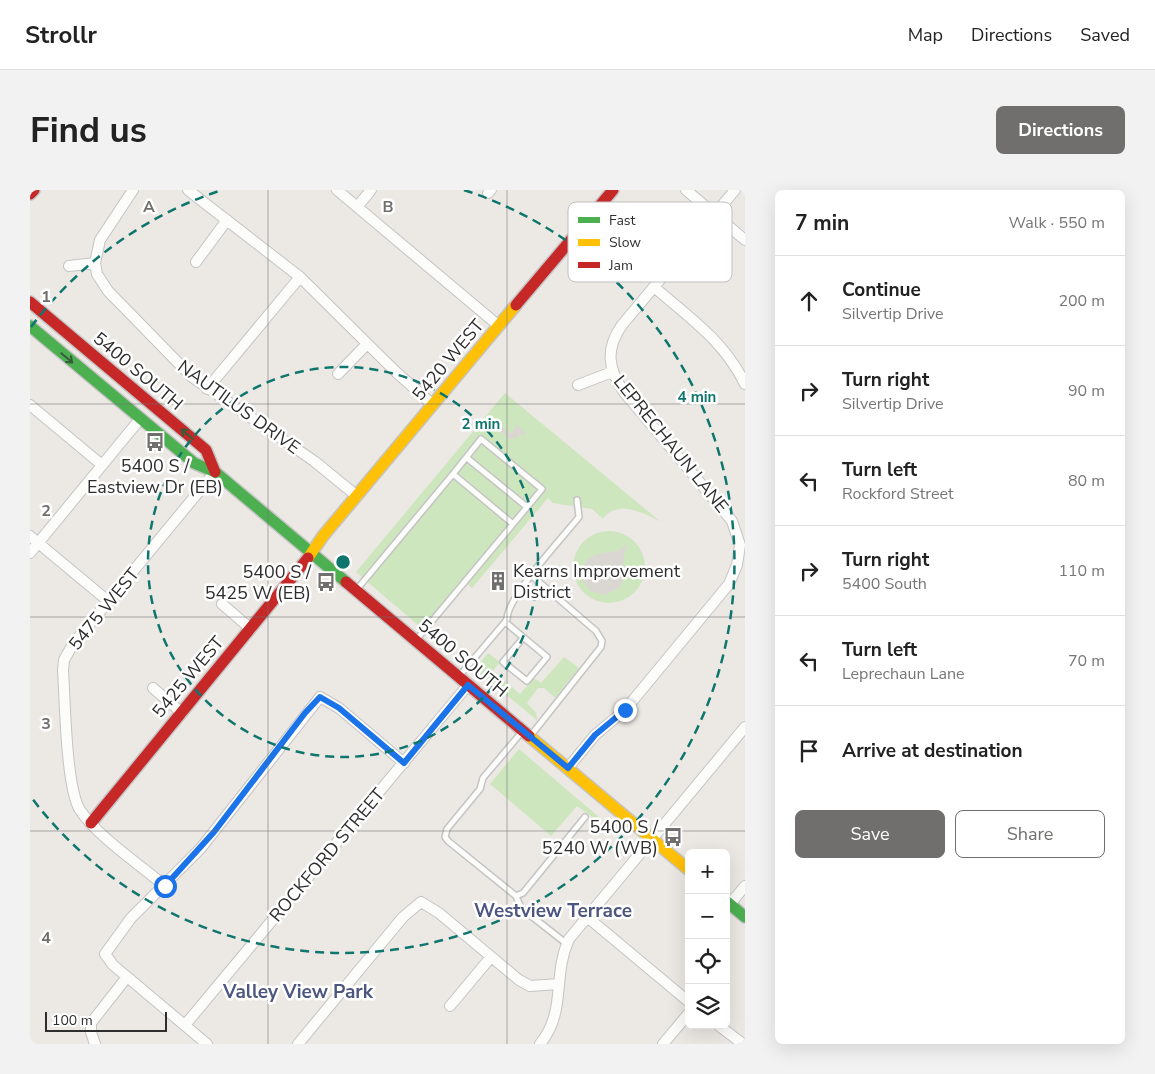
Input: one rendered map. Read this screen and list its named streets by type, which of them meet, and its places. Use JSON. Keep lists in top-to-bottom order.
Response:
{
  "streets": {
    "main road": ["5420 WEST", "5400 SOUTH", "5425 WEST"],
    "street": [
      "NAUTILUS DRIVE",
      "LEPRECHAUN LANE",
      "5475 WEST",
      "ROCKFORD STREET"
    ]
  },
  "crossings": [
    ["5420 WEST", "5400 SOUTH"],
    ["5420 WEST", "NAUTILUS DRIVE"],
    ["5420 WEST", "5425 WEST"],
    ["5400 SOUTH", "LEPRECHAUN LANE"],
    ["5400 SOUTH", "5475 WEST"],
    ["5400 SOUTH", "5425 WEST"],
    ["5400 SOUTH", "ROCKFORD STREET"],
    ["5475 WEST", "5425 WEST"]
  ],
  "districts": ["Westview Terrace", "Valley View Park"],
  "places": {
    "bus stop": ["5400 S / Eastview Dr (EB)", "5400 S / 5425 W (EB)", "5400 S / 5240 W (WB)"],
    "building": ["Kearns Improvement District"]
  },
  "legend": ["Fast", "Slow", "Jam"],
  "scale_bar": "100 m",
  "page": {
    "header": "Strollr",
    "nav": ["Map", "Directions", "Saved"],
    "buttons": [
      "Directions",
      ["Save", "Share"]
    ],
    "title": "Find us",
    "heading": ["7 min", "Walk · 550 m"],
    "list": [
      ["Continue", "Silvertip Drive", "200 m"],
      ["Turn right", "Silvertip Drive", "90 m"],
      ["Turn left", "Rockford Street", "80 m"],
      ["Turn right", "5400 South", "110 m"],
      ["Turn left", "Leprechaun Lane", "70 m"],
      "Arrive at destination"
    ],
    "map_buttons": ["+", "−"],
    "scale": "100 m"
  },
  "grid": {
    "columns": ["A", "B"],
    "rows": [
      "1",
      "2",
      "3",
      "4"
    ]
  },
  "rings": ["4 min", "2 min"]
}
